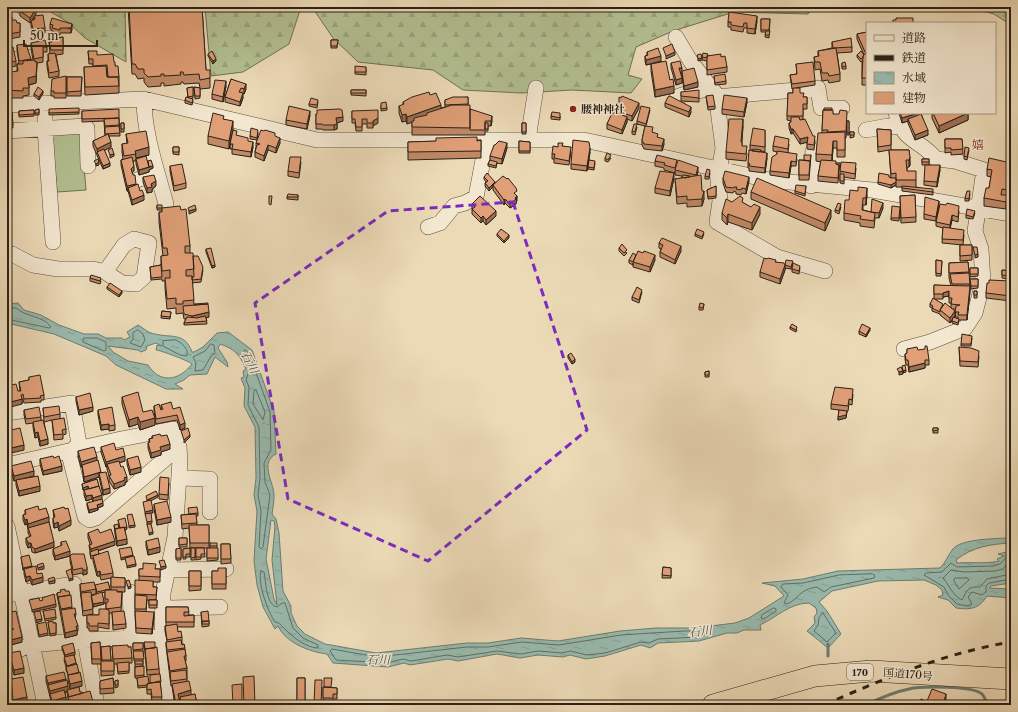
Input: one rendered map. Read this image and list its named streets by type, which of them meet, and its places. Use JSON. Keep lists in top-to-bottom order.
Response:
{
  "streets": {
    "highway": ["170", "国道170号"]
  },
  "districts": ["嬉"],
  "water": ["石川"],
  "places": ["腰神神社"],
  "legend": [
    "道路",
    "鉄道",
    "水域",
    "建物"
  ],
  "scale_bar": "50 m"
}
